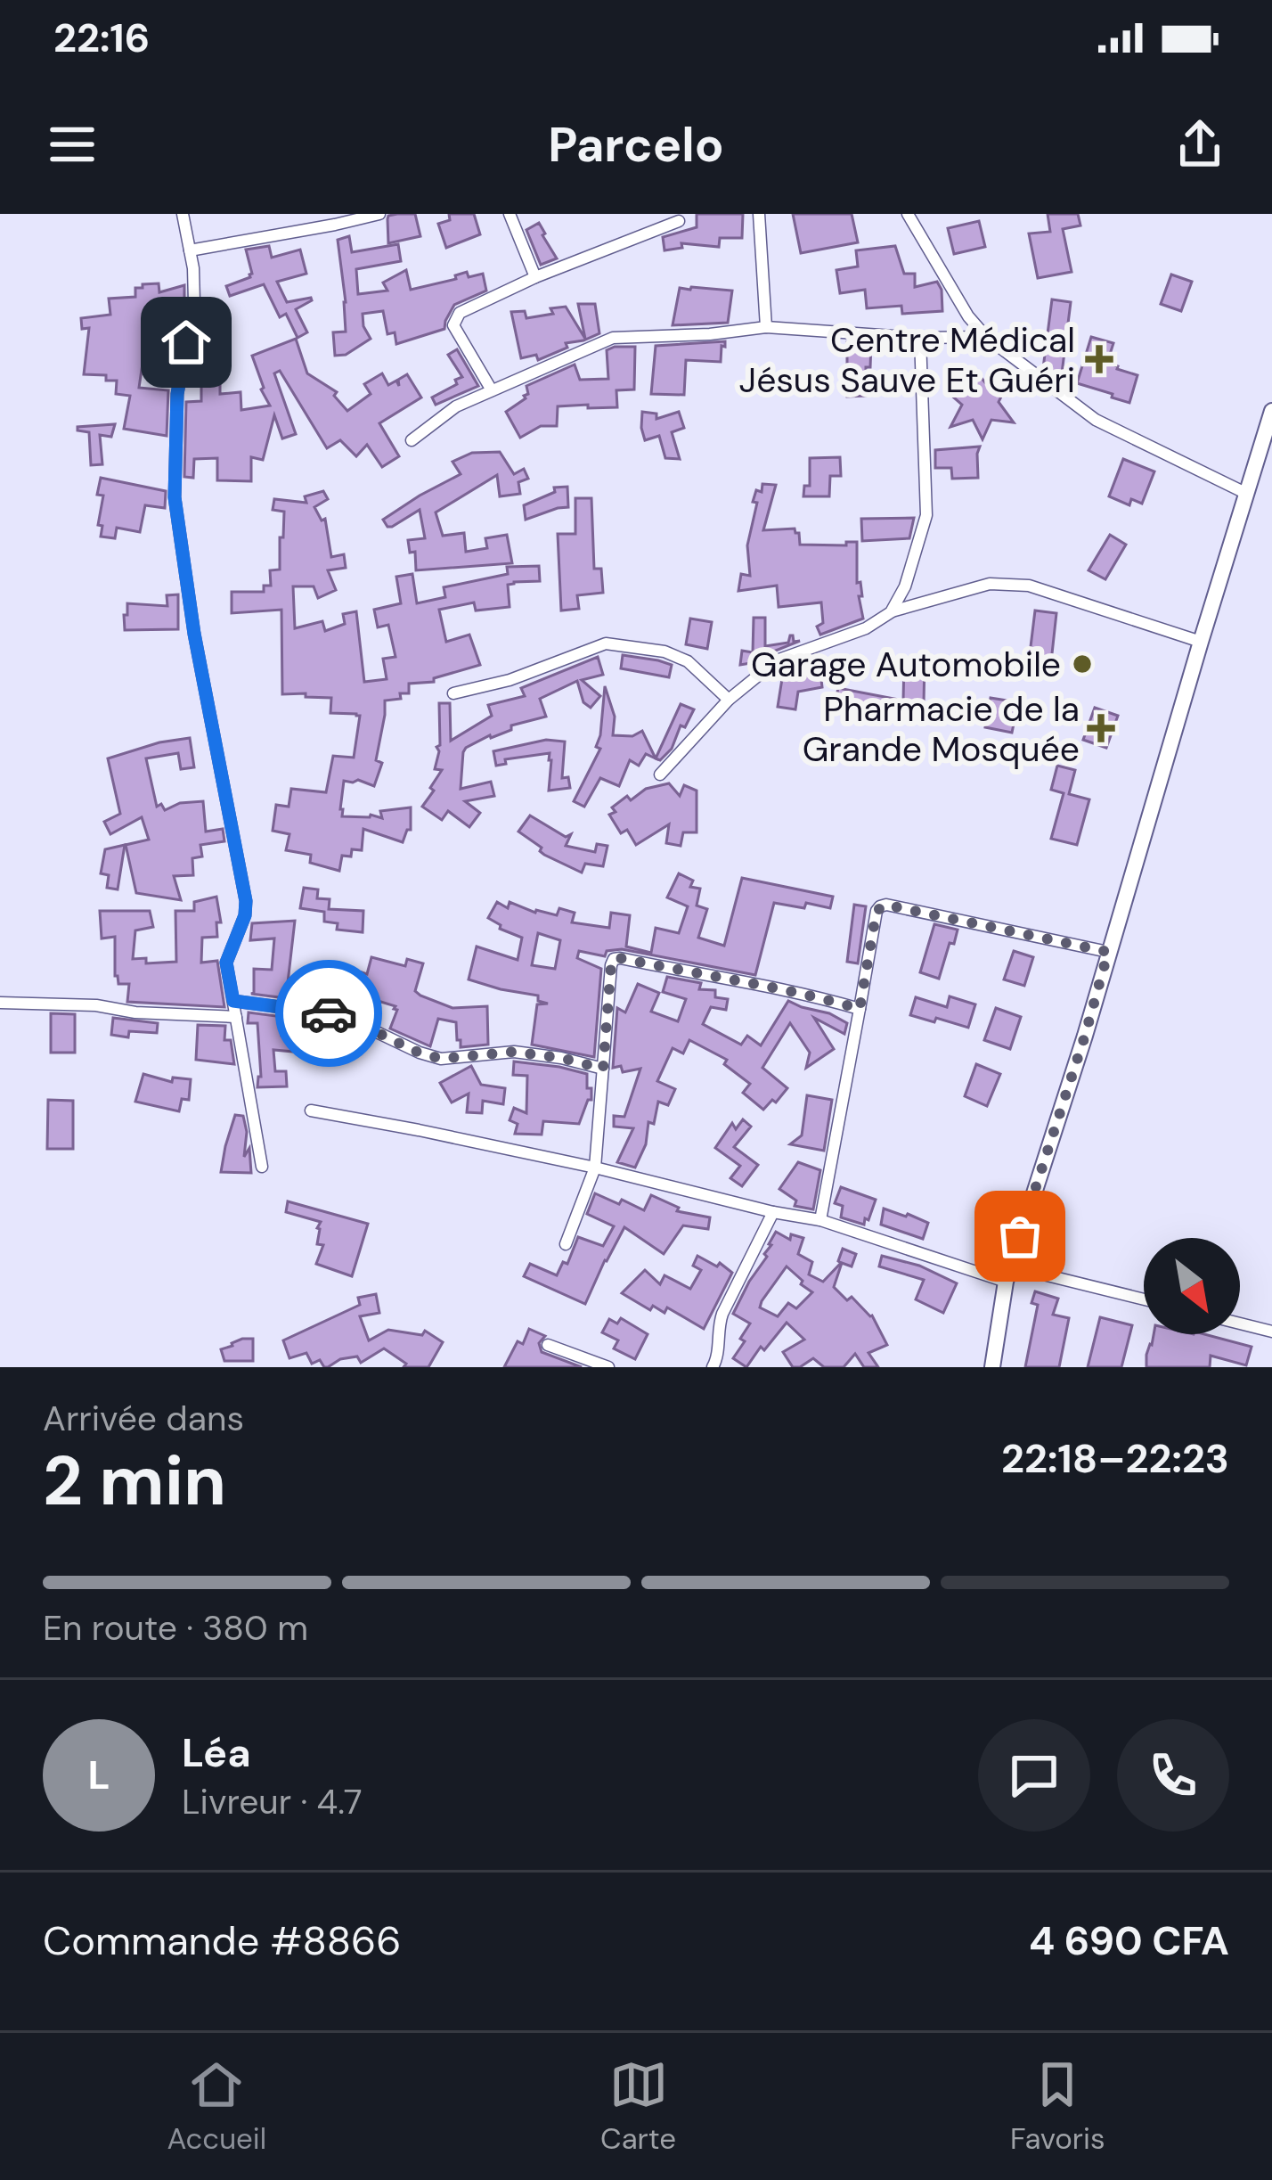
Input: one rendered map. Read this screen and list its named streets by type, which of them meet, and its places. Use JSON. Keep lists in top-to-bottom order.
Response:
{
  "places": {
    "health": ["Centre Médical Jésus Sauve Et Guéri", "Pharmacie de la Grande Mosquée"],
    "other": ["Garage Automobile"]
  },
  "north": "bottom right",
  "page": {
    "status": "22:16",
    "header": "Parcelo",
    "heading": ["2 min", "Arrivée dans", "22:18–22:23"],
    "panel": [
      "Léa",
      "Livreur · 4.7",
      "Commande #8866",
      "4 690 CFA"
    ],
    "bar": "En route · 380 m",
    "round": "L",
    "tabs": ["Accueil", "Carte", "Favoris"]
  }
}
